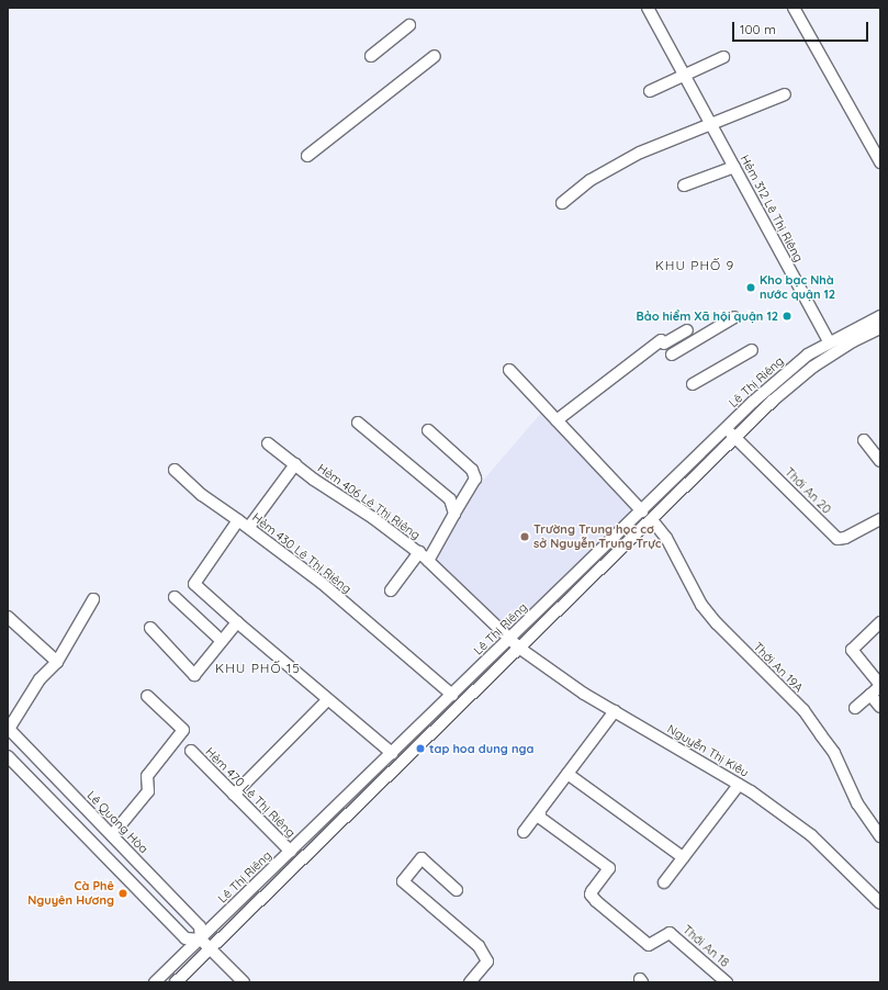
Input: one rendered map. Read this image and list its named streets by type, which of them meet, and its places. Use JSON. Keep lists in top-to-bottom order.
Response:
{
  "streets": {
    "street": [
      "Hẻm 312 Lê Thị Riêng",
      "Lê Thị Riêng",
      "Thới An 20",
      "Hẻm 406 Lê Thị Riêng",
      "Hẻm 430 Lê Thị Riêng",
      "Thới An 19A",
      "Nguyễn Thị Kiêu",
      "Hẻm 470 Lê Thị Riêng",
      "Lê Quang Hòa",
      "Thới An 18"
    ]
  },
  "crossings": [
    ["Hẻm 312 Lê Thị Riêng", "Lê Thị Riêng"],
    ["Lê Thị Riêng", "Thới An 20"],
    ["Lê Thị Riêng", "Hẻm 406 Lê Thị Riêng"],
    ["Lê Thị Riêng", "Hẻm 430 Lê Thị Riêng"],
    ["Lê Thị Riêng", "Thới An 19A"],
    ["Lê Thị Riêng", "Nguyễn Thị Kiêu"],
    ["Lê Thị Riêng", "Hẻm 470 Lê Thị Riêng"],
    ["Lê Thị Riêng", "Lê Quang Hòa"],
    ["Hẻm 406 Lê Thị Riêng", "Nguyễn Thị Kiêu"]
  ],
  "districts": ["KHU PHỐ 9", "KHU PHỐ 15"],
  "places": [
    "Kho bạc Nhà nước quận 12",
    "Bảo hiểm Xã hội quận 12",
    "Trường Trung học cơ sở Nguyễn Trung Trực",
    "tap hoa dung nga",
    "Cà Phê Nguyên Hương"
  ],
  "scale_bar": "100 m"
}
